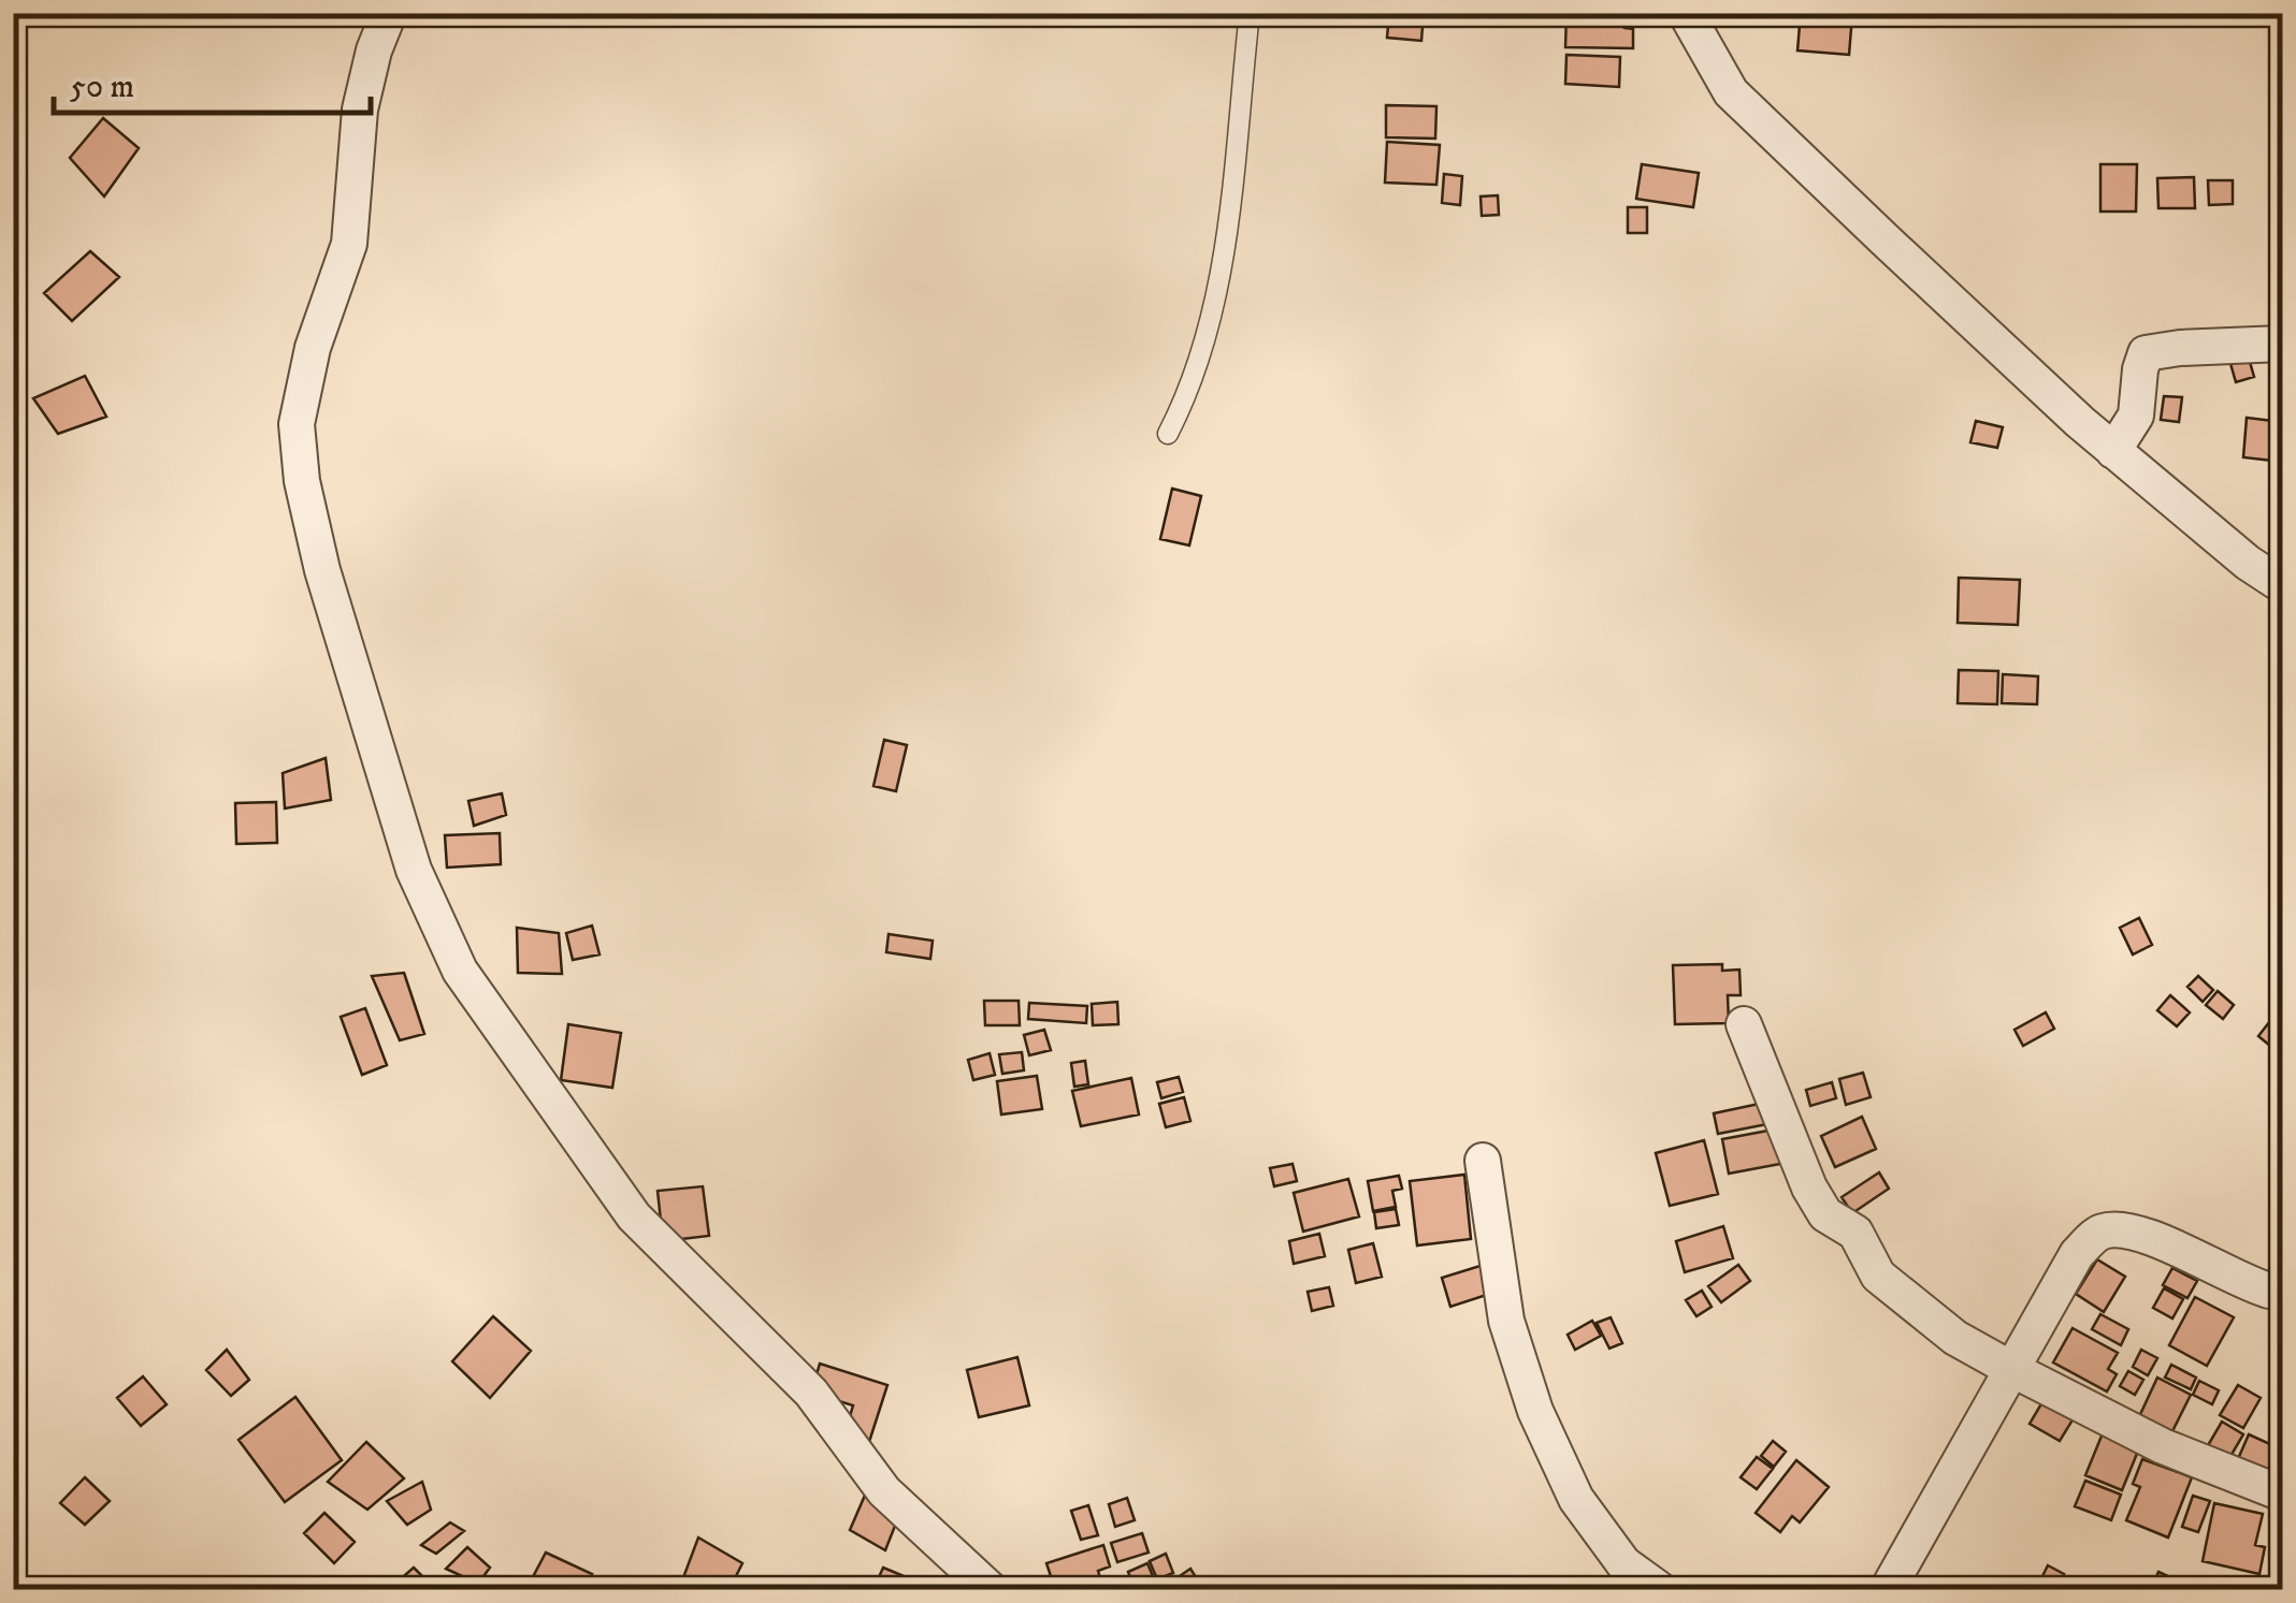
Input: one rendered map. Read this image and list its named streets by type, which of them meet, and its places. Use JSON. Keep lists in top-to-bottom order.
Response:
{
  "scale_bar": "50 m"
}
